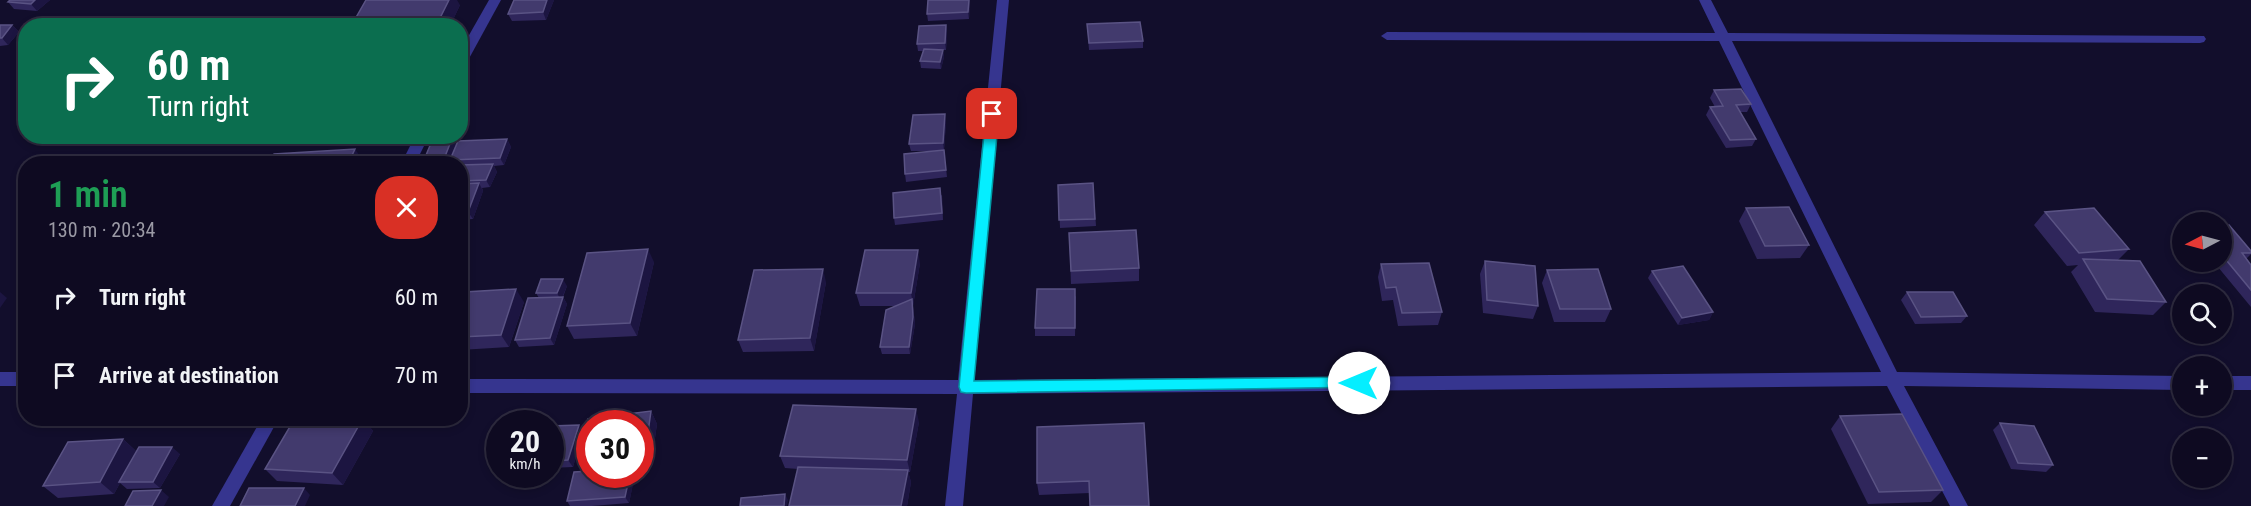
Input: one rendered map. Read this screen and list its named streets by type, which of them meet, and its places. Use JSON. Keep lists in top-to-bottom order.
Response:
{
  "north": "left",
  "page": {
    "turn": ["60 m", "Turn right"],
    "heading": ["1 min", "130 m · 20:34"],
    "map_buttons": ["+", "−"],
    "list": [
      {
        "name": "Turn right",
        "value": "60 m"
      },
      {
        "name": "Arrive at destination",
        "value": "70 m"
      }
    ],
    "speed": "20 km/h",
    "limit": "30"
  }
}
